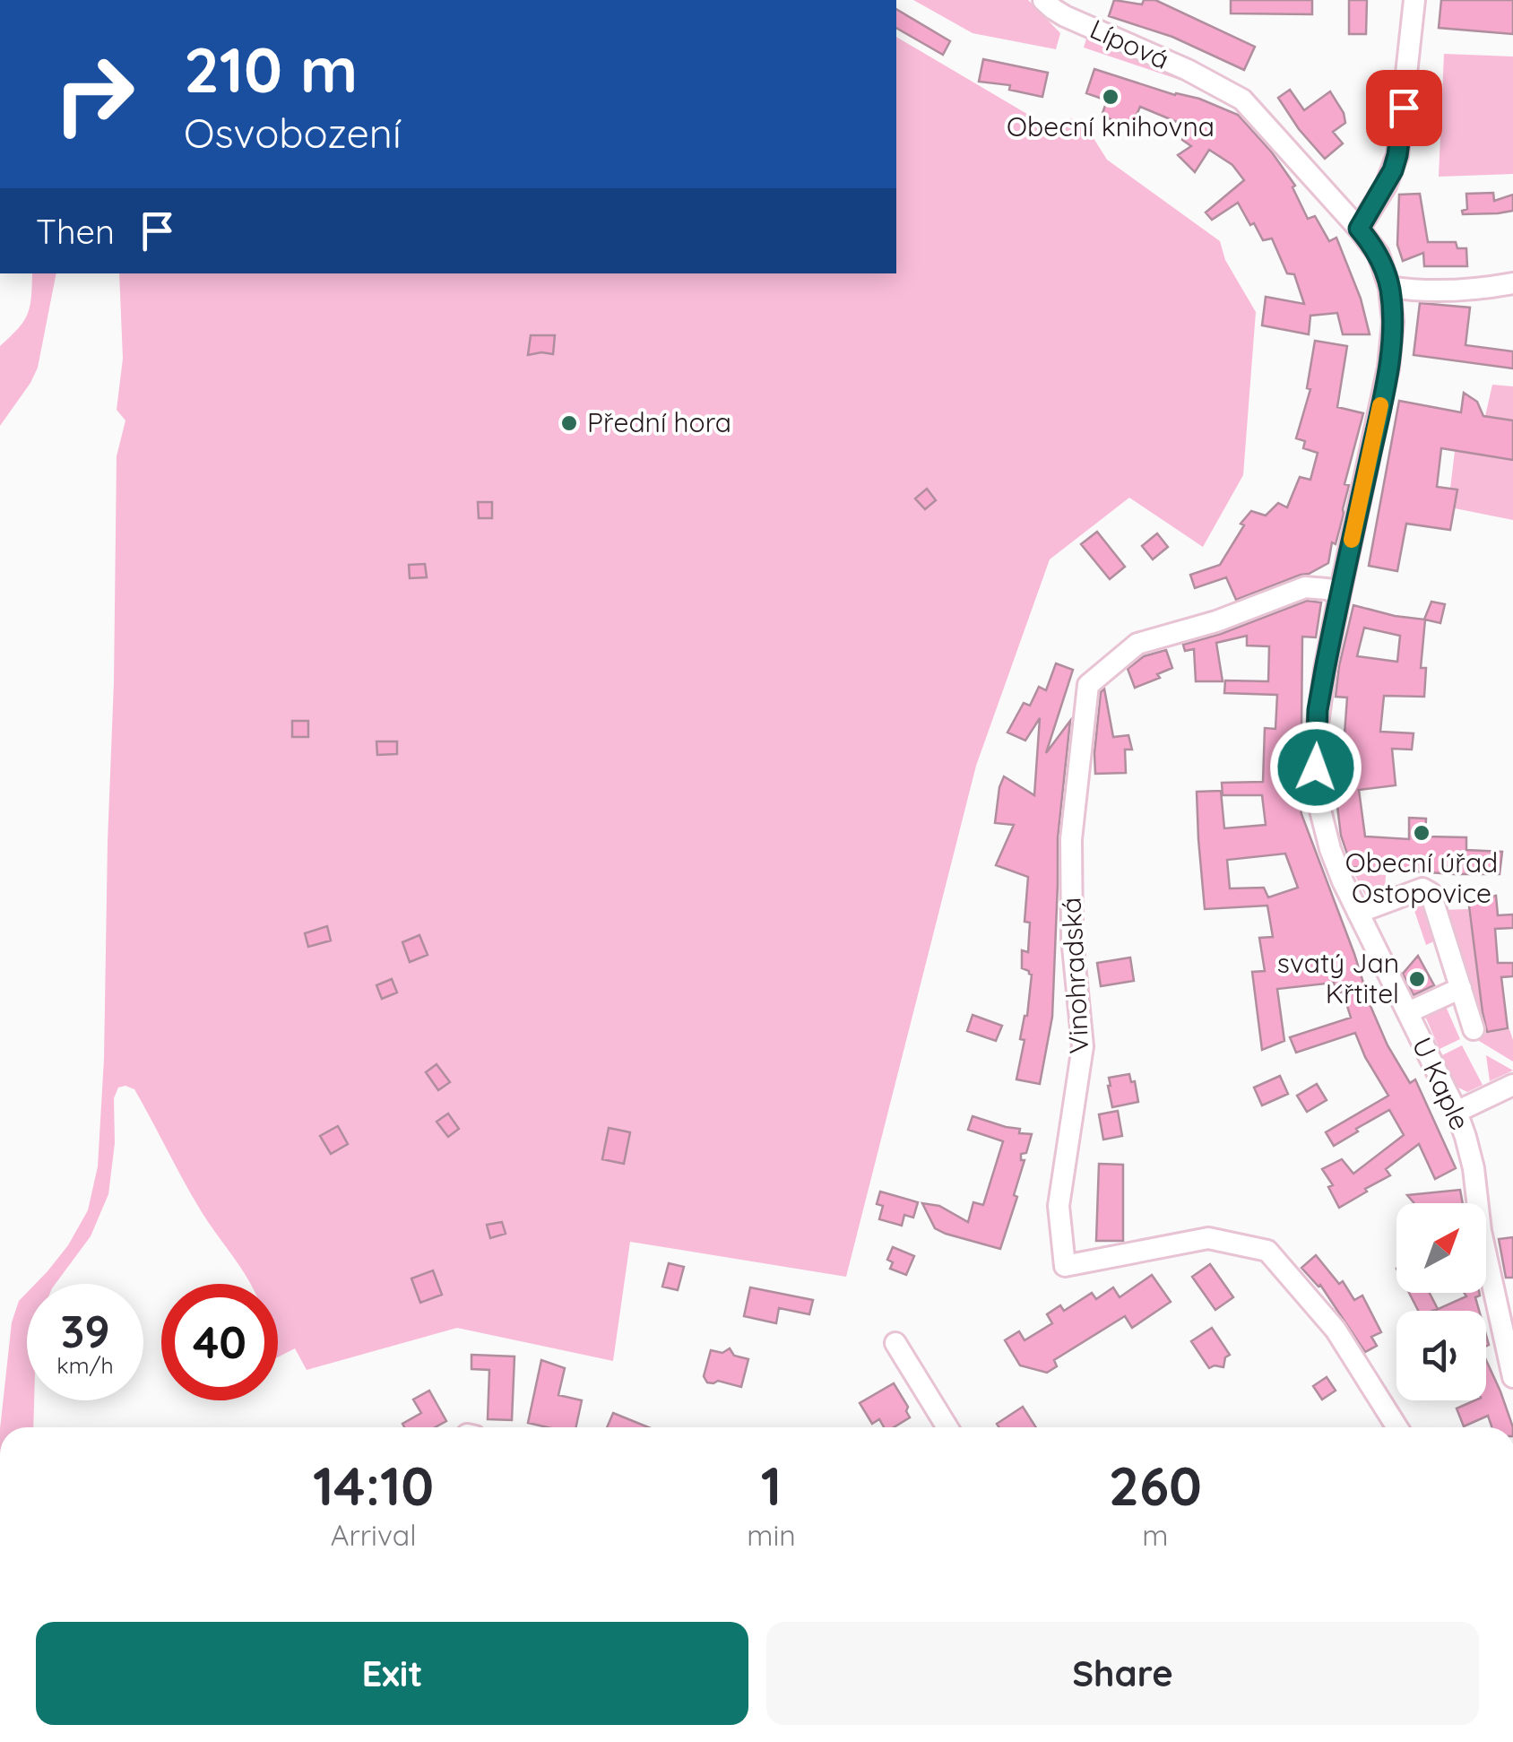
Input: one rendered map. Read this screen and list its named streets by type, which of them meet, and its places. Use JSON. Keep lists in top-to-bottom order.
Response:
{
  "streets": {
    "street": ["Lípová", "Vinohradská", "U Kaple"]
  },
  "crossings": [
    ["Lípová", "Vinohradská"],
    ["Lípová", "U Kaple"]
  ],
  "places": [
    "Obecní knihovna",
    "Přední hora",
    "Obecní úřad Ostopovice",
    "svatý Jan Křtitel"
  ],
  "north": "top right",
  "page": {
    "turn": ["210 m", "Osvobození"],
    "then": "Then",
    "speed": "39 km/h",
    "limit": "40",
    "eta": [
      "14:10",
      "Arrival",
      "1",
      "min",
      "260",
      "m"
    ],
    "buttons": ["Exit", "Share"]
  }
}
